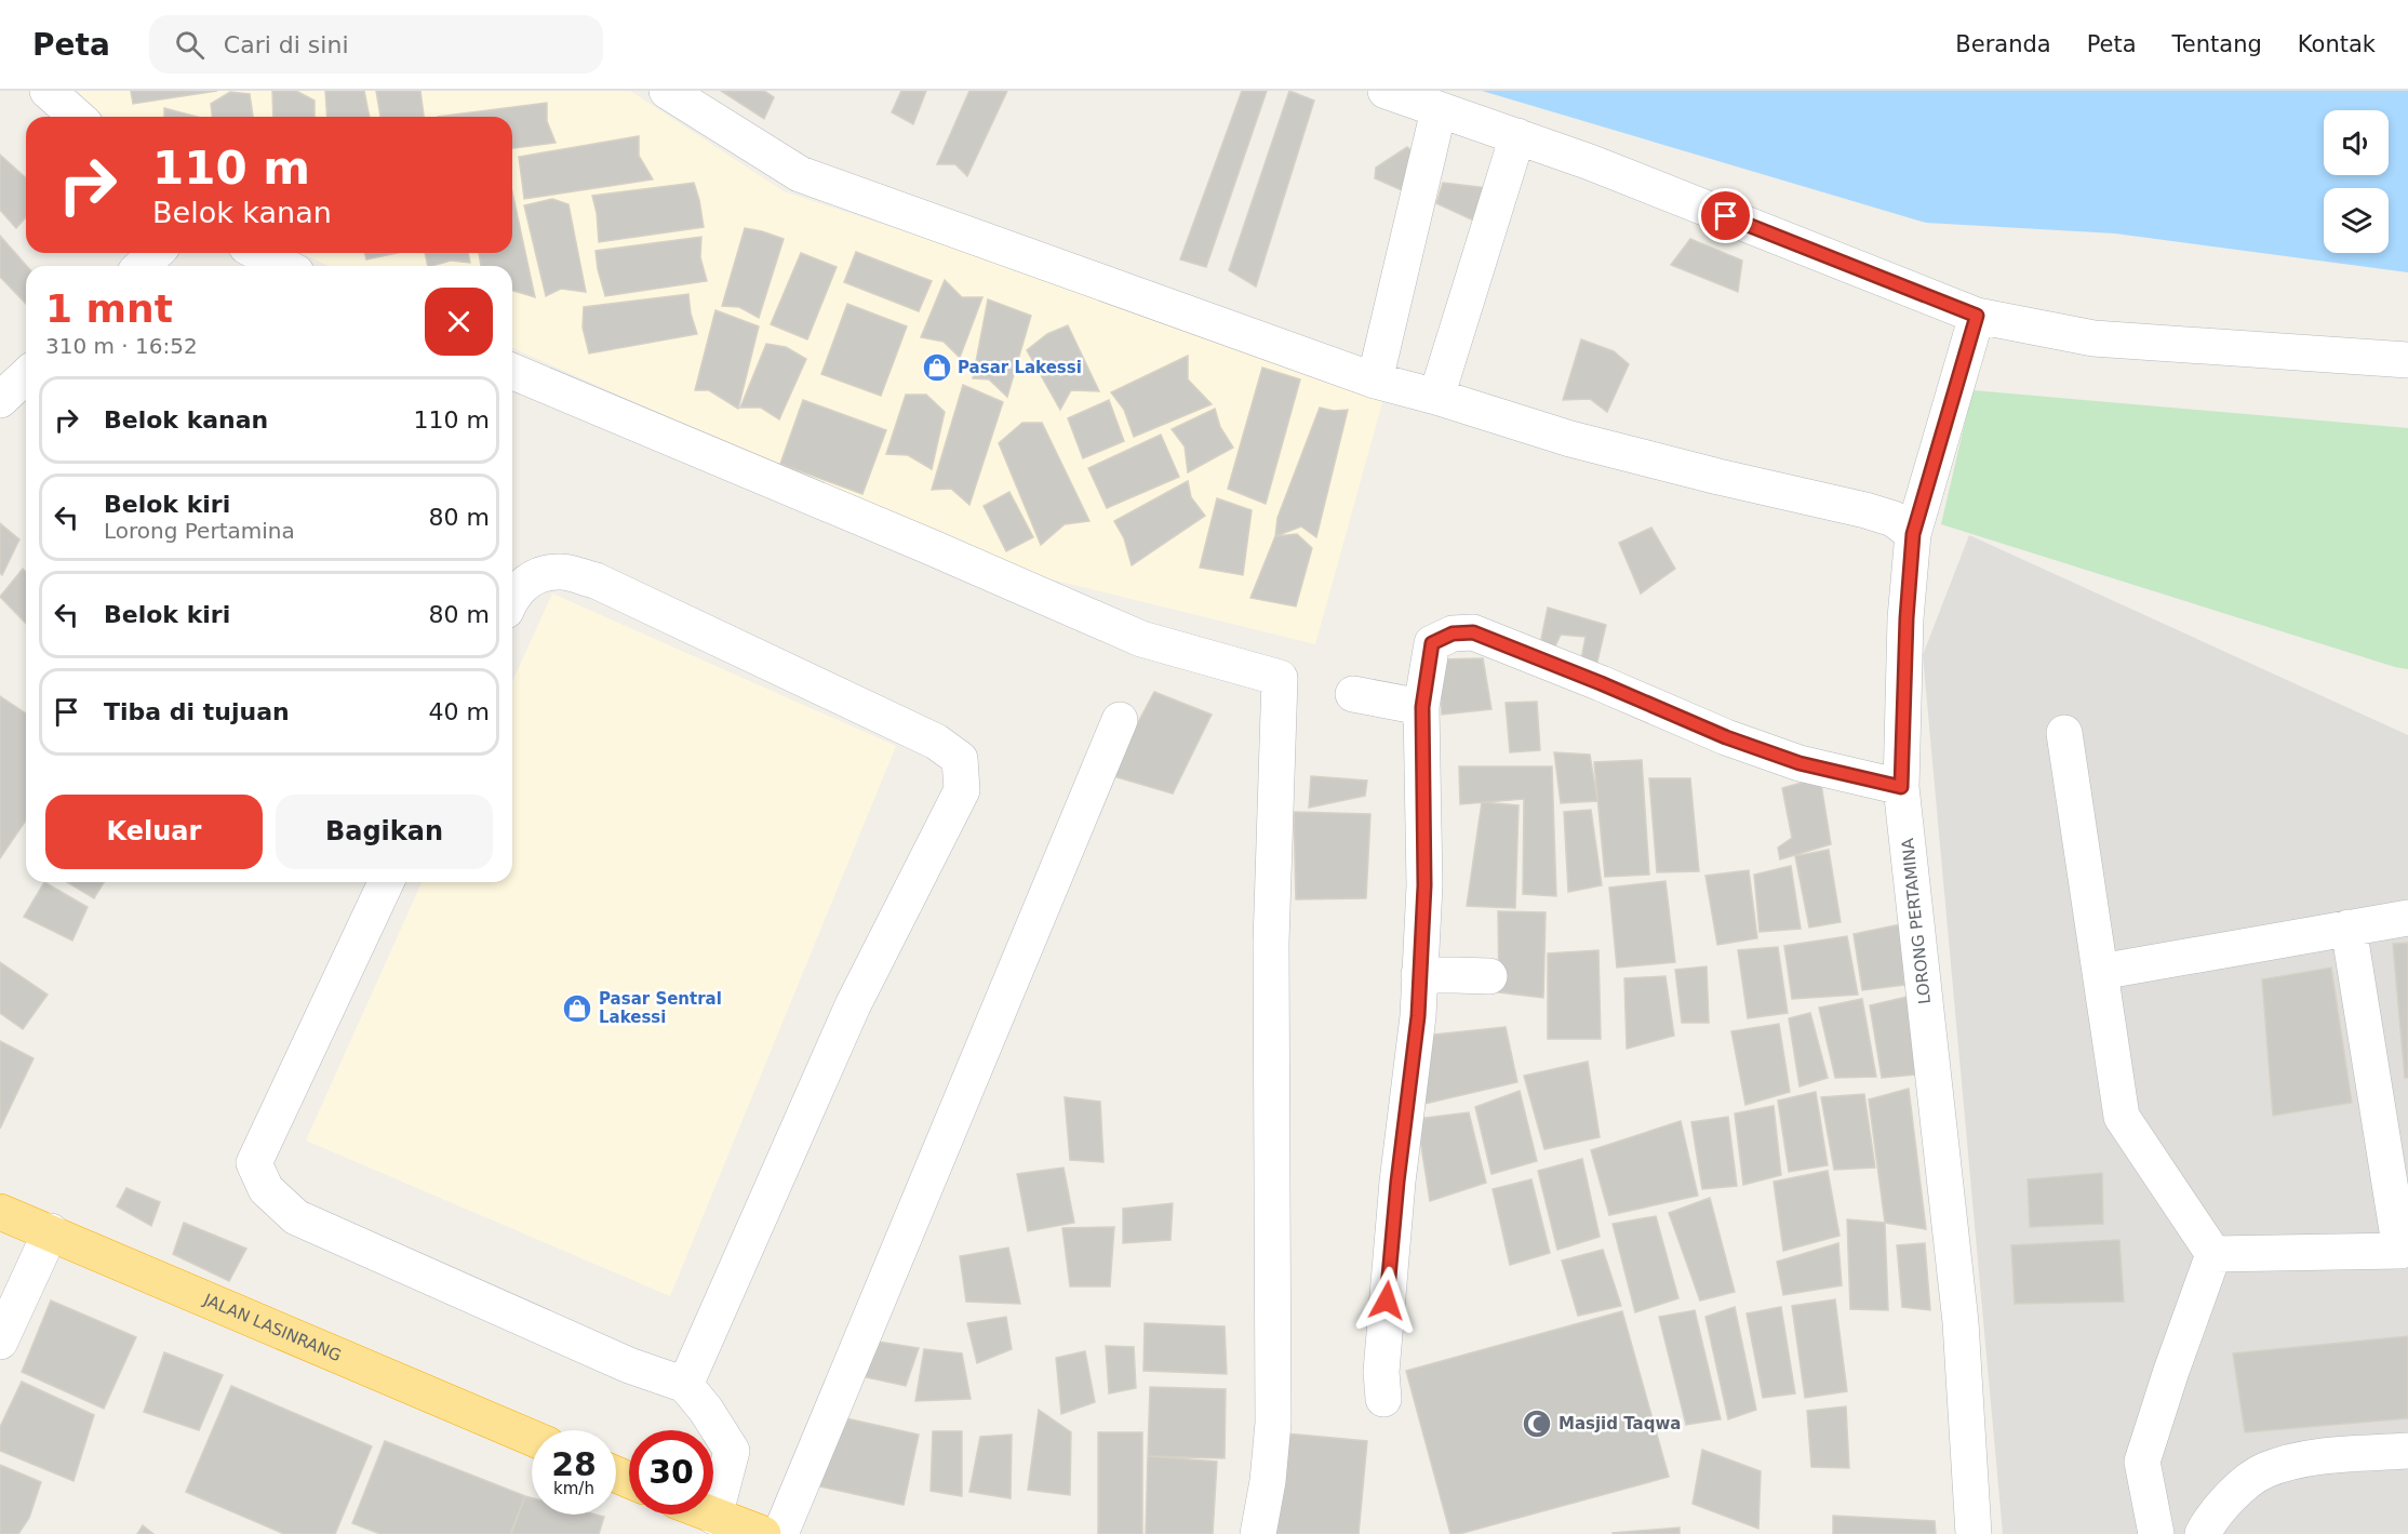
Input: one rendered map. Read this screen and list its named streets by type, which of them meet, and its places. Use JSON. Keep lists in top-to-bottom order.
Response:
{
  "streets": {
    "highway": ["JALAN LASINRANG"],
    "street": ["LORONG PERTAMINA"]
  },
  "places": {
    "shop": ["Pasar Lakessi", "Pasar Sentral Lakessi"],
    "mosque": ["Masjid Taqwa"]
  },
  "page": {
    "header": "Peta",
    "search": "Cari di sini",
    "nav": [
      "Beranda",
      "Peta",
      "Tentang",
      "Kontak"
    ],
    "turn": ["110 m", "Belok kanan"],
    "heading": ["1 mnt", "310 m · 16:52"],
    "list": [
      {
        "name": "Belok kanan",
        "value": "110 m"
      },
      {
        "name": "Belok kiri",
        "note": "Lorong Pertamina",
        "value": "80 m"
      },
      {
        "name": "Belok kiri",
        "value": "80 m"
      },
      {
        "name": "Tiba di tujuan",
        "value": "40 m"
      }
    ],
    "buttons": ["Keluar", "Bagikan"],
    "speed": "28 km/h",
    "limit": "30"
  }
}
